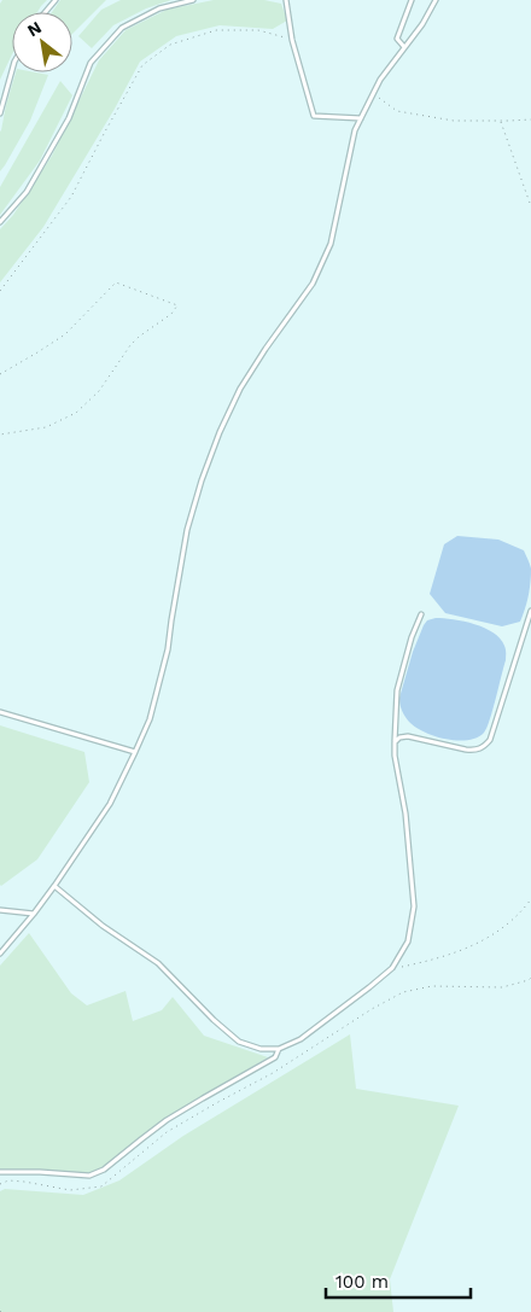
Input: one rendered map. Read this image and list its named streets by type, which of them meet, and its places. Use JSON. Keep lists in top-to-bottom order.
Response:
{
  "scale_bar": "100 m",
  "north": "top left"
}
